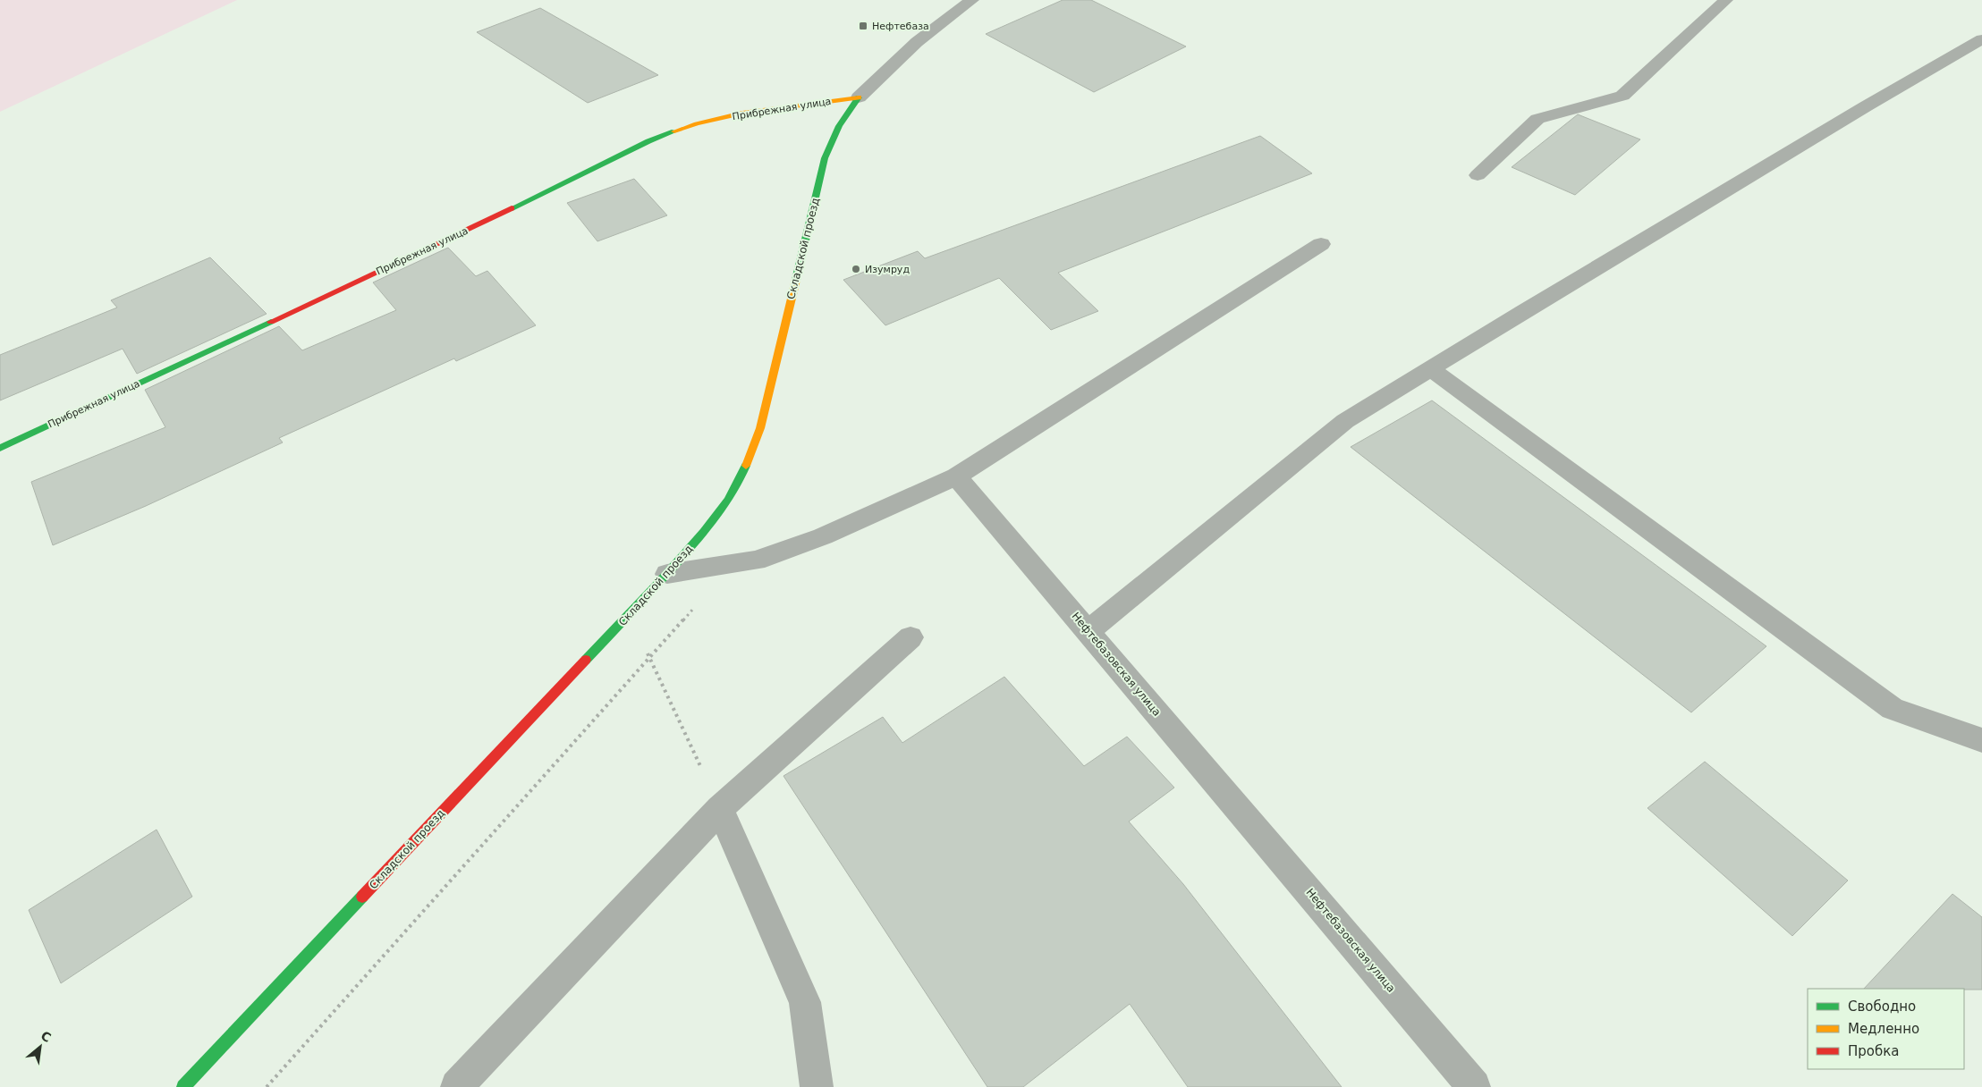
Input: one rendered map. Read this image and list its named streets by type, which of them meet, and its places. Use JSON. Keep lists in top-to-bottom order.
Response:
{
  "streets": {
    "street": ["Прибрежная улица", "Складской проезд"],
    "lane": ["Нефтебазовская улица"]
  },
  "crossings": [
    ["Прибрежная улица", "Складской проезд"]
  ],
  "places": {
    "transit": ["Нефтебаза"],
    "other": ["Изумруд"]
  },
  "legend": ["Свободно", "Медленно", "Пробка"],
  "north": "top right"
}
